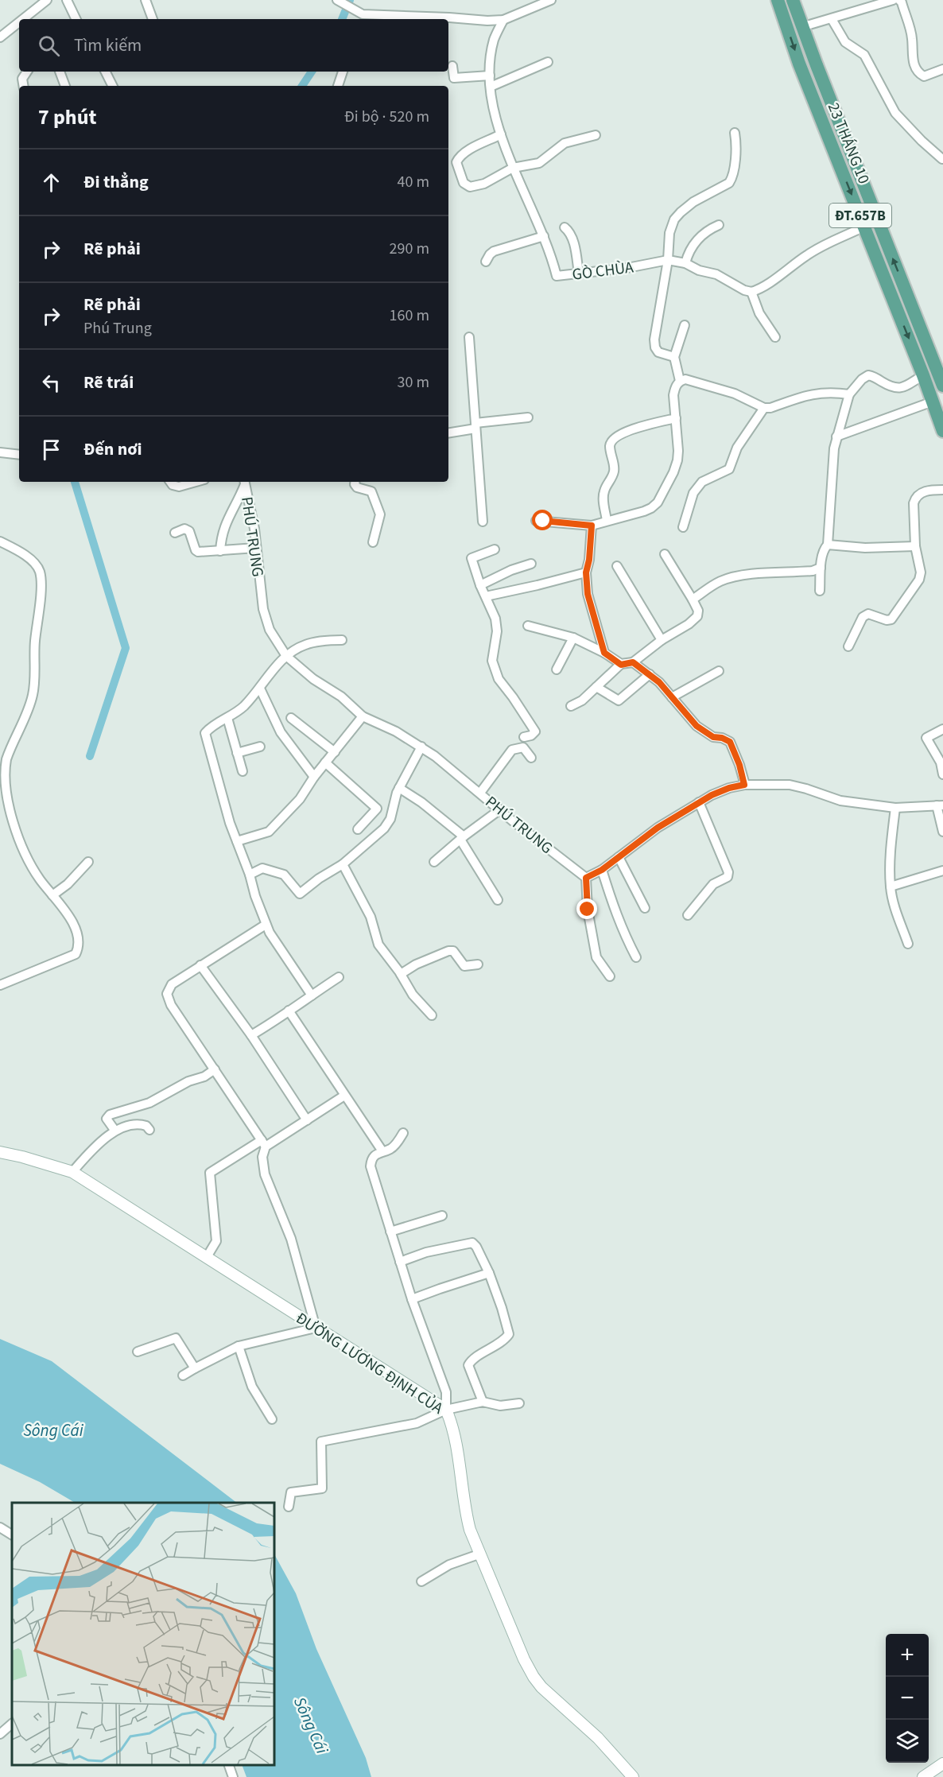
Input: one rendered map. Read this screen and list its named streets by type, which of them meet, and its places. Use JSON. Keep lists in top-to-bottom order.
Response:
{
  "streets": {
    "main road": ["23 THÁNG 10", "ĐT.657B"],
    "street": ["GÒ CHÙA", "PHÚ TRUNG", "ĐƯỜNG LƯƠNG ĐỊNH CỦA"]
  },
  "water": ["Sông Cái"],
  "page": {
    "search": "Tìm kiếm",
    "heading": ["7 phút", "Đi bộ · 520 m"],
    "list": [
      ["Đi thẳng", "40 m"],
      ["Rẽ phải", "290 m"],
      ["Rẽ phải", "Phú Trung", "160 m"],
      ["Rẽ trái", "30 m"],
      "Đến nơi"
    ],
    "map_buttons": ["+", "−"]
  }
}
